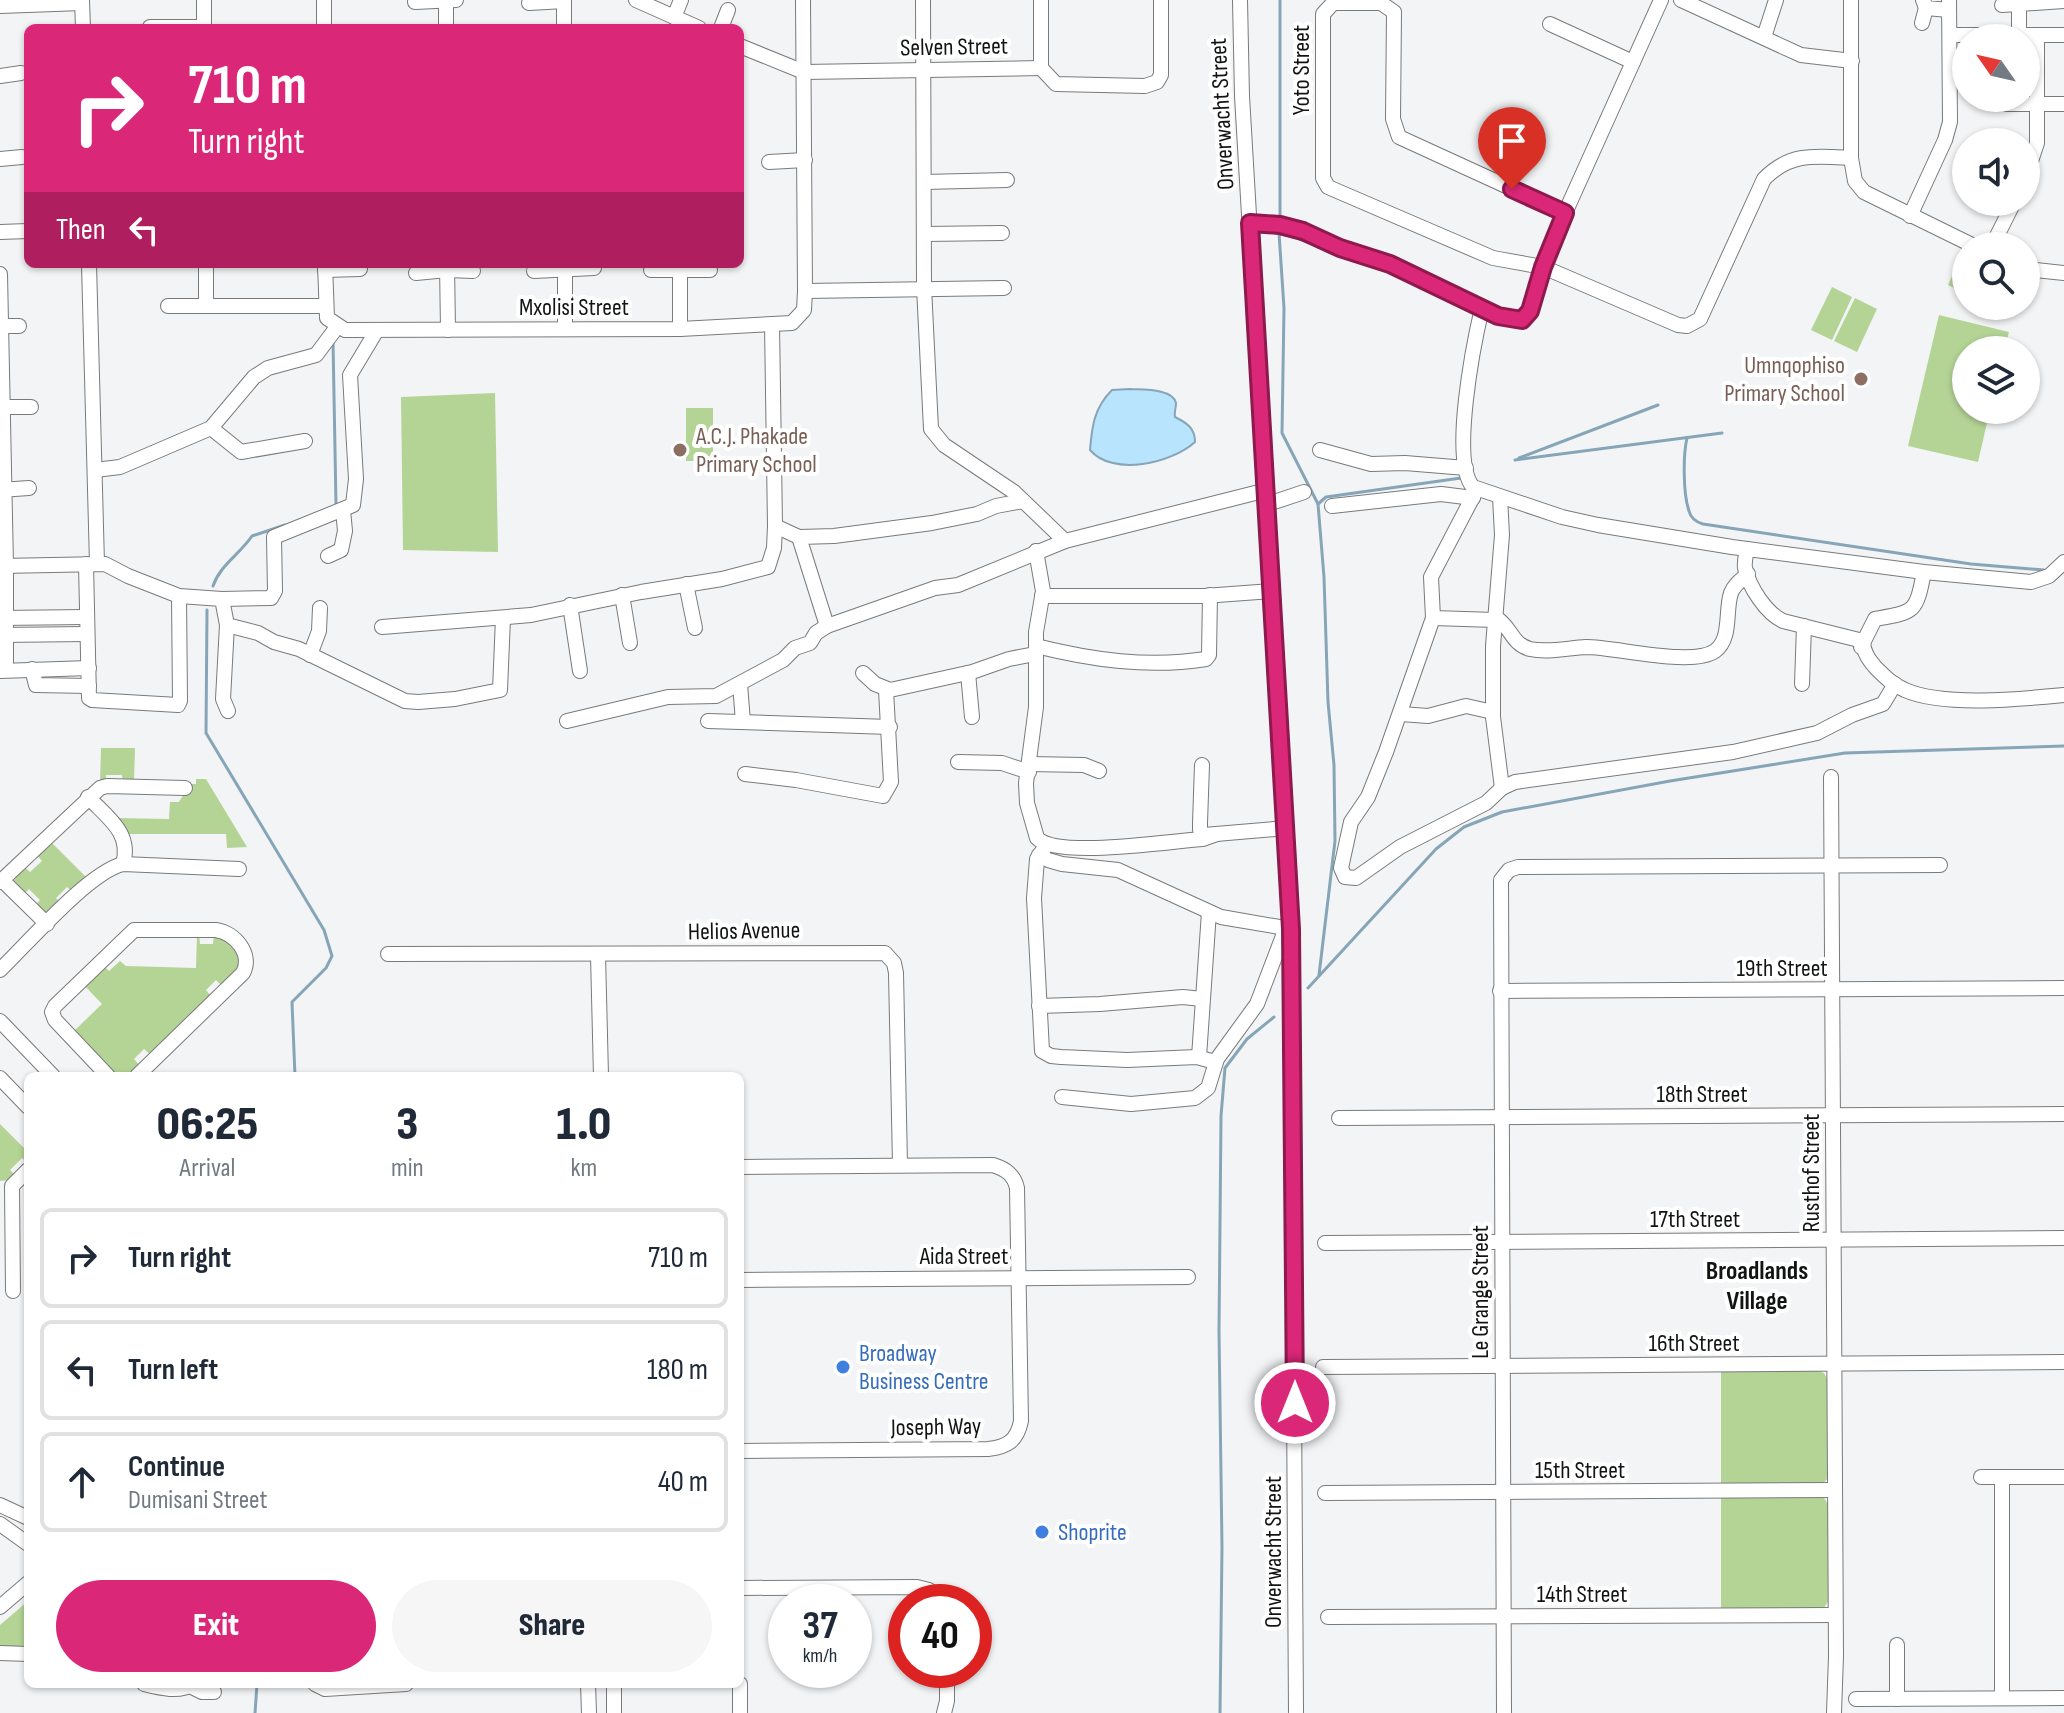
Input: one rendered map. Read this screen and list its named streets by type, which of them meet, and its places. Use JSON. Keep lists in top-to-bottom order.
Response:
{
  "streets": {
    "street": [
      "Selven Street",
      "Yoto Street",
      "Onverwacht Street",
      "Mxolisi Street",
      "Helios Avenue",
      "19th Street",
      "18th Street",
      "Rusthof Street",
      "17th Street",
      "Aida Street",
      "Le Grange Street",
      "16th Street",
      "Joseph Way",
      "15th Street",
      "14th Street"
    ]
  },
  "crossings": [
    ["19th Street", "Rusthof Street"],
    ["19th Street", "Le Grange Street"],
    ["18th Street", "Rusthof Street"],
    ["18th Street", "Le Grange Street"],
    ["Rusthof Street", "17th Street"],
    ["Rusthof Street", "Le Grange Street"],
    ["Rusthof Street", "16th Street"],
    ["Rusthof Street", "15th Street"],
    ["Rusthof Street", "14th Street"],
    ["17th Street", "Le Grange Street"],
    ["Aida Street", "Joseph Way"],
    ["Le Grange Street", "16th Street"],
    ["Le Grange Street", "15th Street"],
    ["Le Grange Street", "14th Street"]
  ],
  "districts": ["Broadlands Village"],
  "places": [
    "Umnqophiso Primary School",
    "A.C.J. Phakade Primary School",
    "Broadway Business Centre",
    "Shoprite"
  ],
  "north": "top left",
  "page": {
    "turn": ["710 m", "Turn right"],
    "then": "Then",
    "eta": [
      "06:25",
      "Arrival",
      "3",
      "min",
      "1.0",
      "km"
    ],
    "list": [
      {
        "name": "Turn right",
        "value": "710 m"
      },
      {
        "name": "Turn left",
        "value": "180 m"
      },
      {
        "name": "Continue",
        "note": "Dumisani Street",
        "value": "40 m"
      }
    ],
    "buttons": ["Exit", "Share"],
    "speed": "37 km/h",
    "limit": "40"
  }
}
